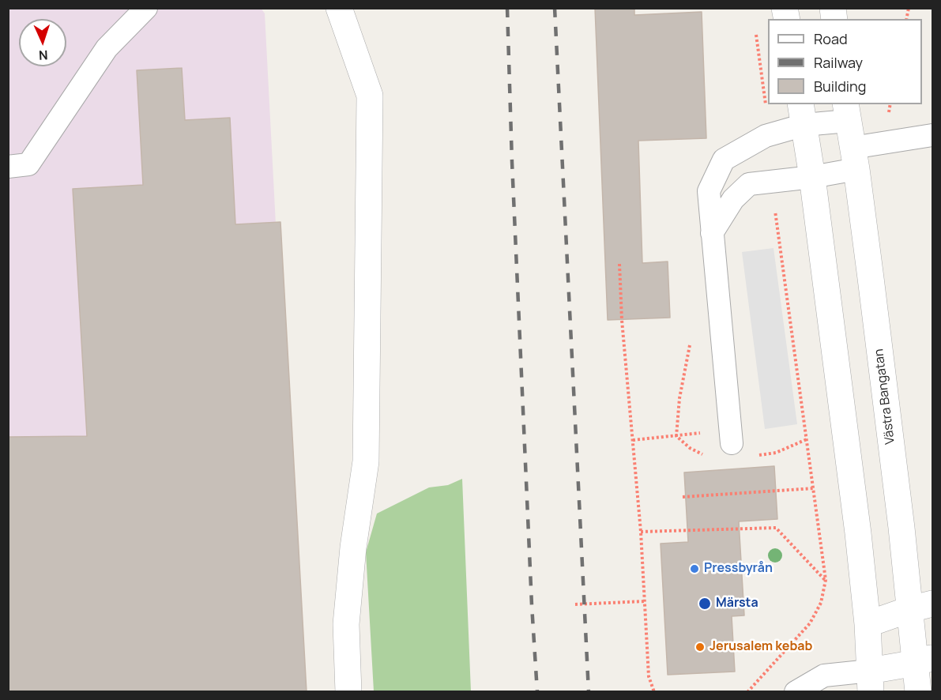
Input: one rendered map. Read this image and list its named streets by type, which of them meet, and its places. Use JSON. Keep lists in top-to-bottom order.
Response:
{
  "streets": {
    "street": ["Västra Bangatan"]
  },
  "places": ["Pressbyrån", "Märsta", "Jerusalem kebab"],
  "legend": ["Road", "Railway", "Building"],
  "north": "bottom"
}
